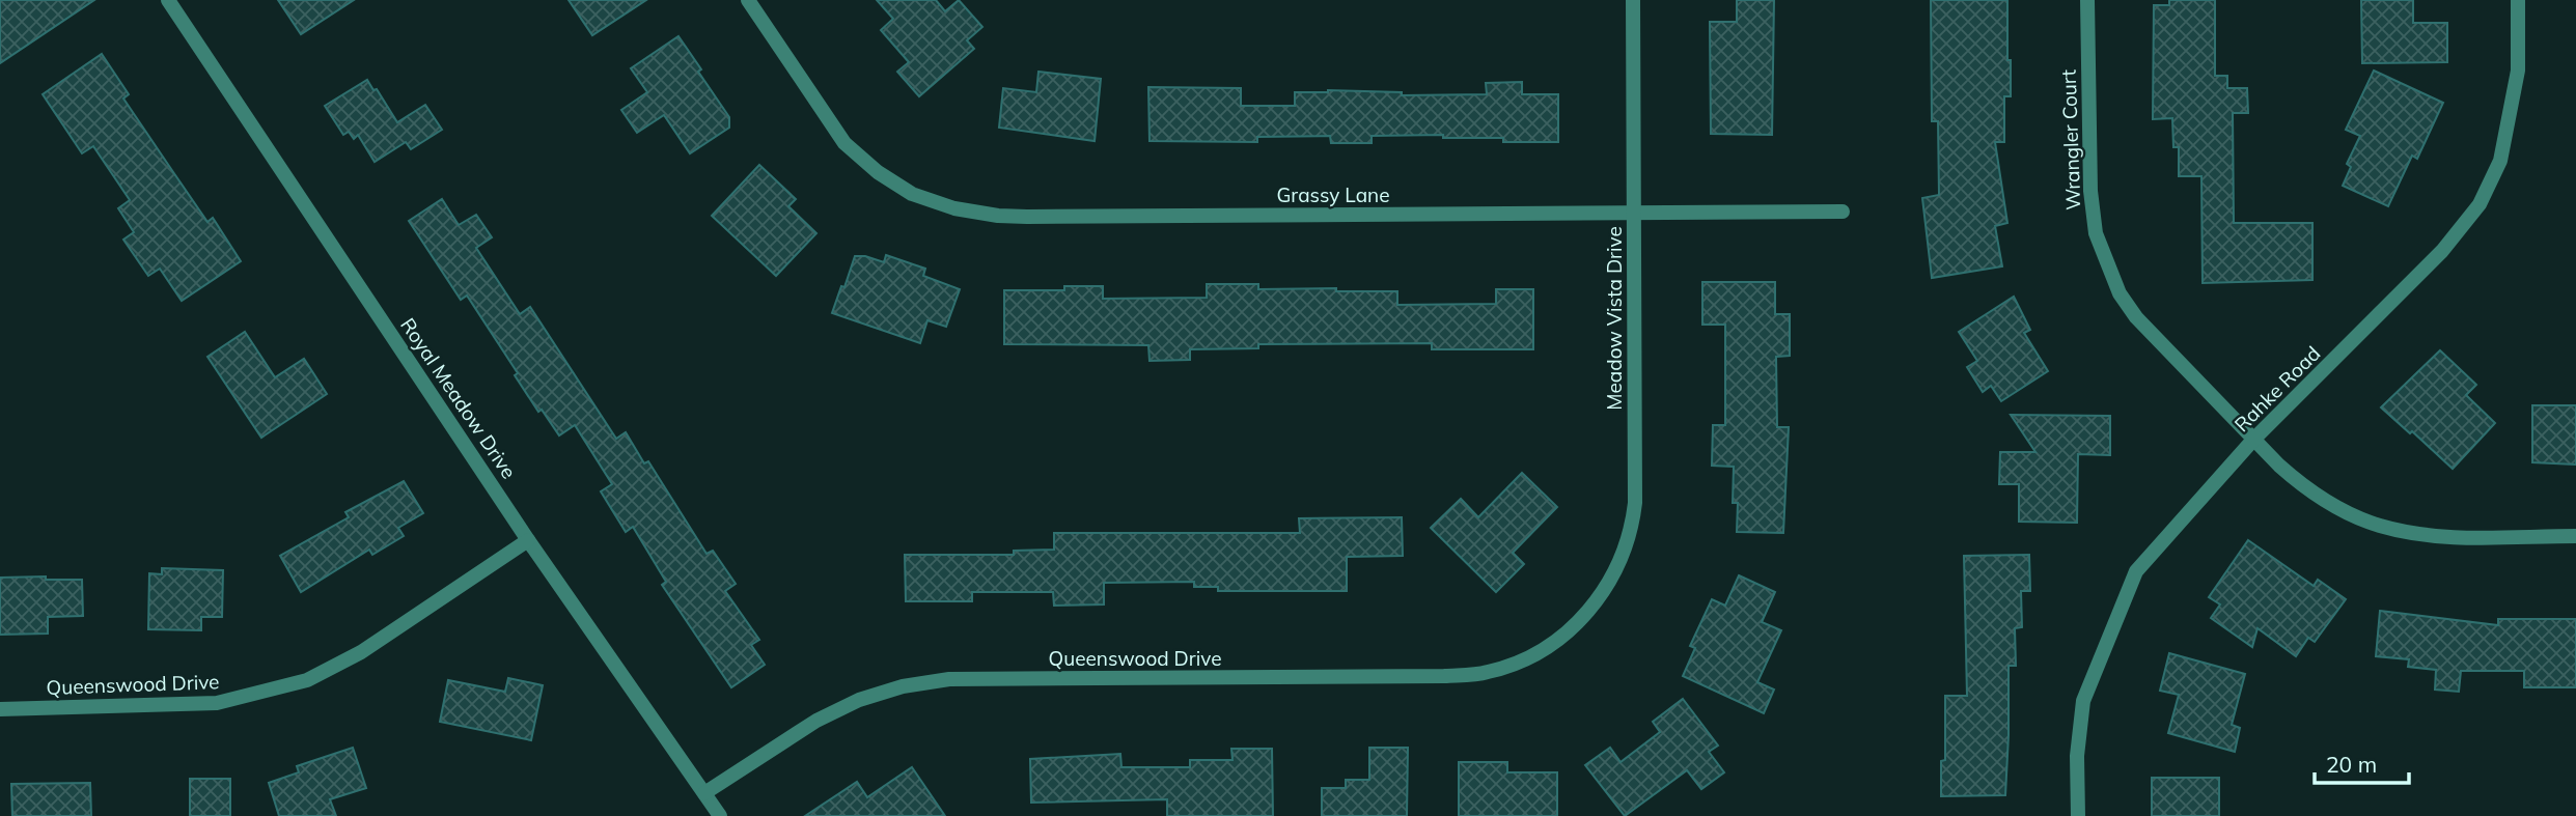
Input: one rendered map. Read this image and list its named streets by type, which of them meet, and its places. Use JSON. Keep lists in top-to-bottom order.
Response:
{
  "streets": {
    "street": [
      "Wrangler Court",
      "Grassy Lane",
      "Meadow Vista Drive",
      "Rahke Road",
      "Royal Meadow Drive",
      "Queenswood Drive"
    ]
  },
  "crossings": [
    ["Wrangler Court", "Rahke Road"],
    ["Grassy Lane", "Meadow Vista Drive"],
    ["Meadow Vista Drive", "Queenswood Drive"],
    ["Royal Meadow Drive", "Queenswood Drive"]
  ],
  "scale_bar": "20 m"
}
